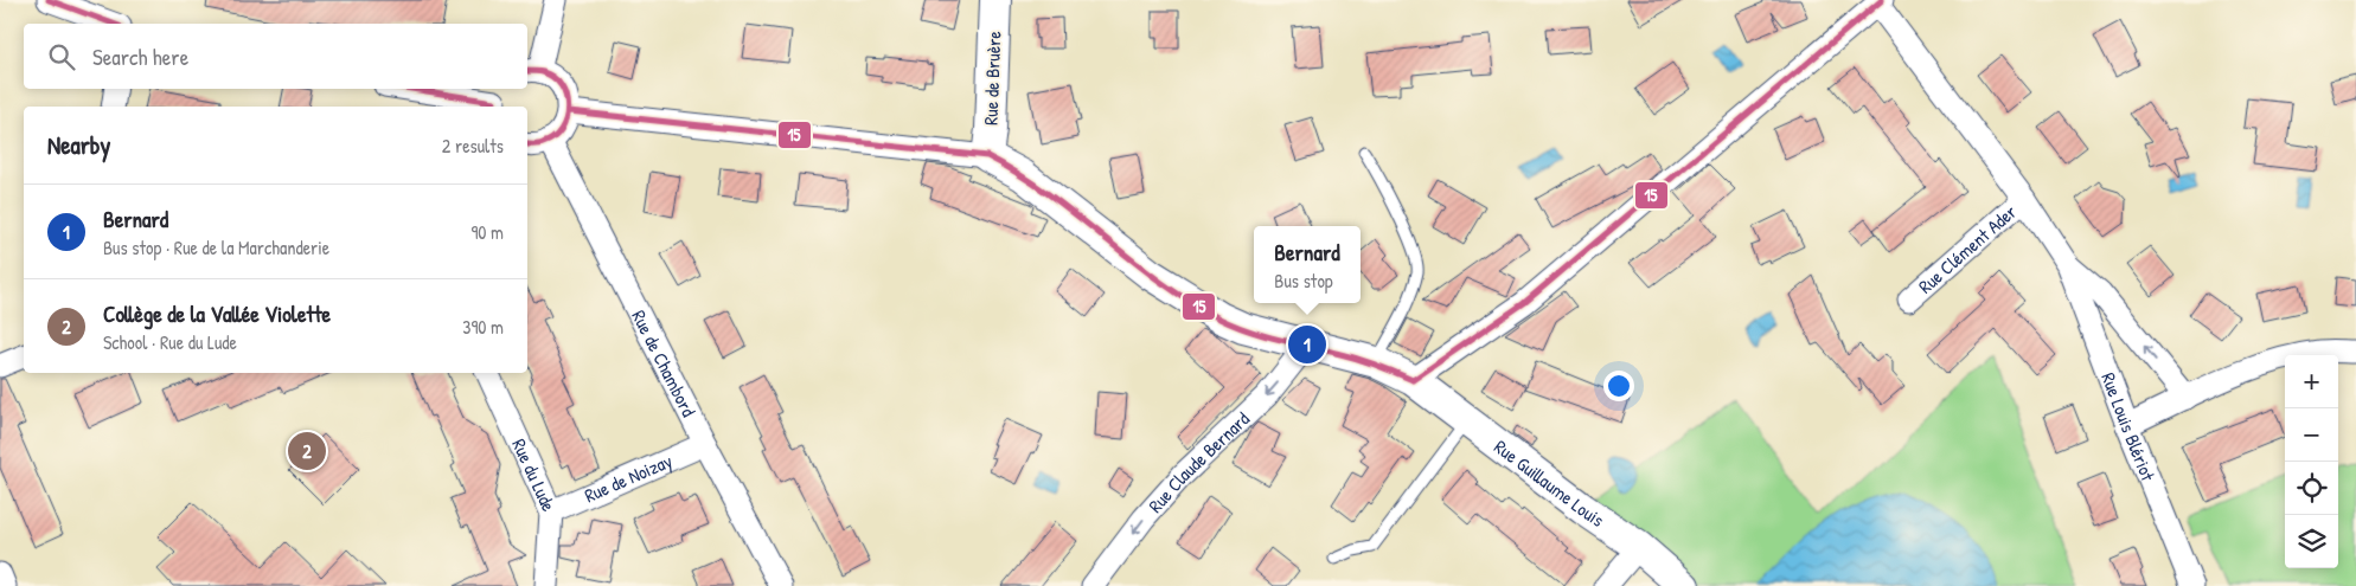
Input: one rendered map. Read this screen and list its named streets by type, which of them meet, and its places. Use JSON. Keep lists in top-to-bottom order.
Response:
{
  "streets": {
    "street": [
      "Rue de Bruère",
      "Rue Clément Ader",
      "Rue de Chambord",
      "Rue Louis Blériot",
      "Rue Claude Bernard",
      "Rue du Lude",
      "Rue de Noizay",
      "Rue Guillaume Louis"
    ]
  },
  "crossings": [
    ["Rue de Bruère", "Rue Guillaume Louis"],
    ["Rue Clément Ader", "Rue Louis Blériot"],
    ["Rue de Chambord", "Rue de Noizay"],
    ["Rue Claude Bernard", "Rue Guillaume Louis"],
    ["Rue du Lude", "Rue de Noizay"]
  ],
  "one_way": ["Rue Claude Bernard"],
  "lines": ["transit line 15"],
  "page": {
    "search": "Search here",
    "heading": ["Nearby", "2 results"],
    "list": [
      {
        "mark": "1",
        "name": "Bernard",
        "note": "Bus stop · Rue de la Marchanderie",
        "value": "90 m"
      },
      {
        "mark": "2",
        "name": "Collège de la Vallée Violette",
        "note": "School · Rue du Lude",
        "value": "390 m"
      }
    ],
    "popup": ["Bernard", "Bus stop"],
    "pins": ["1", "2"],
    "map_buttons": ["+", "−"]
  }
}
